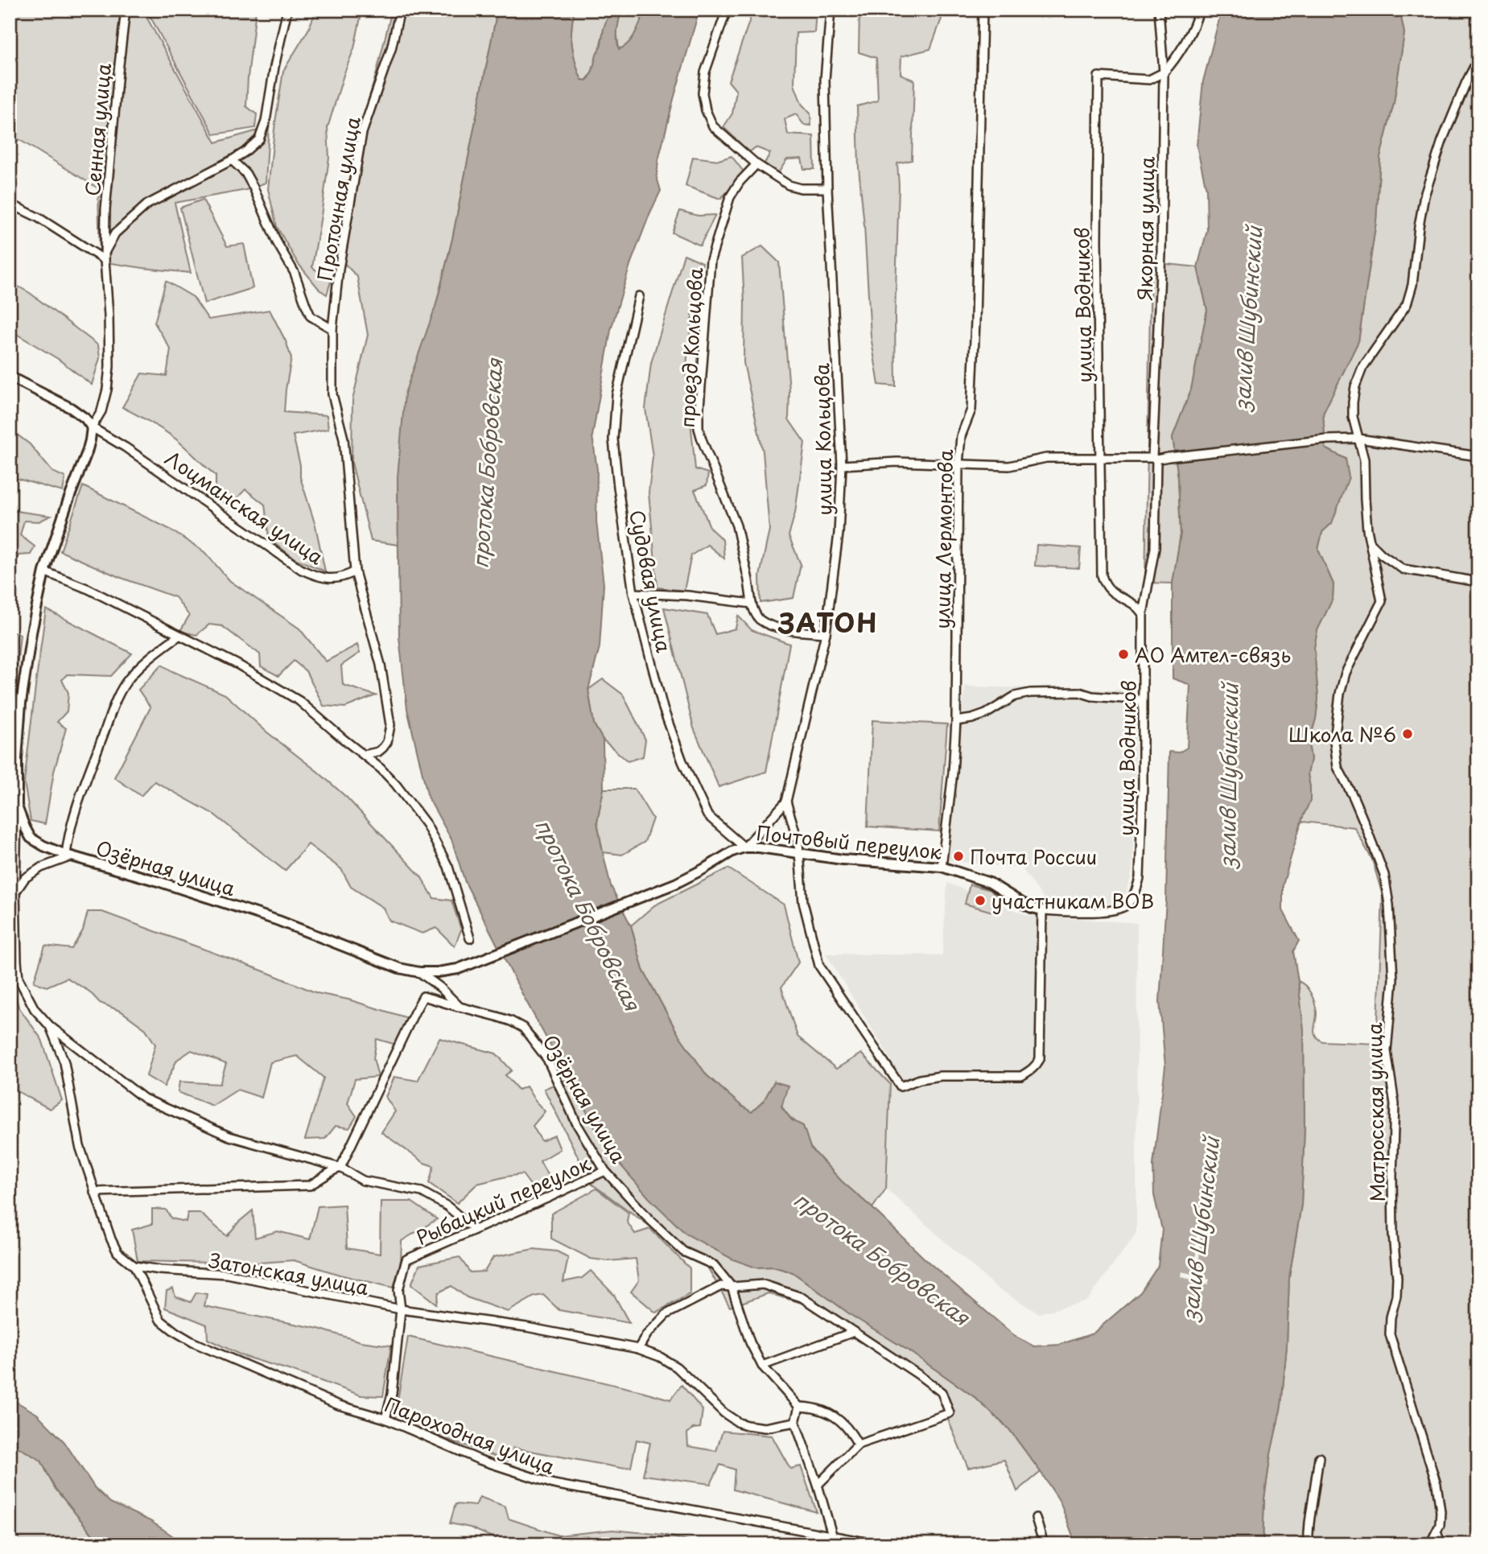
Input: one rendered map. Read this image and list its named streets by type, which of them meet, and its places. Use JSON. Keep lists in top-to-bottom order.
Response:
{
  "streets": {
    "street": [
      "Сенная улица",
      "Проточная улица",
      "Якорная улица",
      "улица Водников",
      "проезд Кольцова",
      "улица Кольцова",
      "Лоцманская улица",
      "улица Лермонтова",
      "Судовая улица",
      "Почтовый переулок",
      "Озёрная улица",
      "Матросская улица",
      "Рыбацкий переулок",
      "Затонская улица",
      "Пароходная улица"
    ]
  },
  "crossings": [
    ["Проточная улица", "Лоцманская улица"],
    ["Якорная улица", "улица Водников"],
    ["улица Водников", "Почтовый переулок"],
    ["улица Кольцова", "Судовая улица"],
    ["улица Кольцова", "Почтовый переулок"],
    ["улица Кольцова", "Озёрная улица"],
    ["улица Лермонтова", "Почтовый переулок"],
    ["Судовая улица", "Почтовый переулок"],
    ["Судовая улица", "Озёрная улица"],
    ["Почтовый переулок", "Озёрная улица"],
    ["Озёрная улица", "Рыбацкий переулок"],
    ["Рыбацкий переулок", "Затонская улица"],
    ["Рыбацкий переулок", "Пароходная улица"],
    ["Затонская улица", "Пароходная улица"]
  ],
  "districts": ["ЗАТОН"],
  "water": ["залив Шубинский", "протока Бобровская"],
  "places": [
    "АО Амтел-связь",
    "Школа №6",
    "Почта России",
    "участникам ВОВ"
  ]
}
